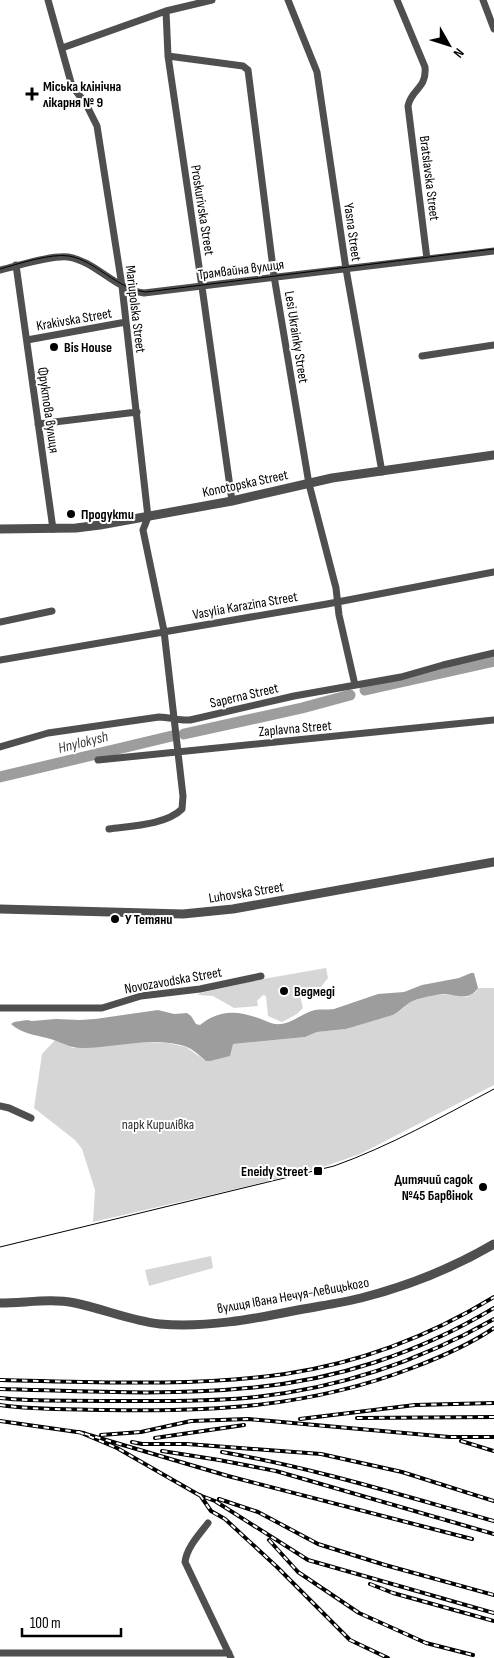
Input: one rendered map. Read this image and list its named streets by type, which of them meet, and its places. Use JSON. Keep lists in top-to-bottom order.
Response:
{
  "streets": {
    "street": [
      "Bratslavska Street",
      "Proskurivska Street",
      "Yasna Street",
      "Трамвайна вулиця",
      "Mariupolska Street",
      "Krakivska Street",
      "Lesi Ukrainky Street",
      "Фруктова вулиця",
      "Konotopska Street",
      "Vasylia Karazina Street",
      "Saperna Street",
      "Zaplavna Street",
      "Luhovska Street",
      "Novozavodska Street",
      "вулиця Івана Нечуя-Левицького"
    ]
  },
  "crossings": [
    ["Bratslavska Street", "Трамвайна вулиця"],
    ["Proskurivska Street", "Трамвайна вулиця"],
    ["Proskurivska Street", "Lesi Ukrainky Street"],
    ["Proskurivska Street", "Konotopska Street"],
    ["Yasna Street", "Трамвайна вулиця"],
    ["Yasna Street", "Konotopska Street"],
    ["Трамвайна вулиця", "Mariupolska Street"],
    ["Трамвайна вулиця", "Lesi Ukrainky Street"],
    ["Трамвайна вулиця", "Фруктова вулиця"],
    ["Mariupolska Street", "Krakivska Street"],
    ["Mariupolska Street", "Konotopska Street"],
    ["Mariupolska Street", "Vasylia Karazina Street"],
    ["Mariupolska Street", "Saperna Street"],
    ["Mariupolska Street", "Zaplavna Street"],
    ["Krakivska Street", "Фруктова вулиця"],
    ["Lesi Ukrainky Street", "Konotopska Street"],
    ["Lesi Ukrainky Street", "Vasylia Karazina Street"],
    ["Lesi Ukrainky Street", "Saperna Street"],
    ["Фруктова вулиця", "Konotopska Street"]
  ],
  "water": ["Hnylokysh"],
  "parks": ["парк Кирилівка"],
  "places": {
    "health": ["Міська клінічна лікарня № 9"],
    "other": [
      "Bis House",
      "Продукти",
      "У Тетяни",
      "Ведмеді",
      "Дитячий садок №45 Барвінок"
    ],
    "transit": ["Eneidy Street"]
  },
  "scale_bar": "100 m",
  "north": "bottom right"
}
